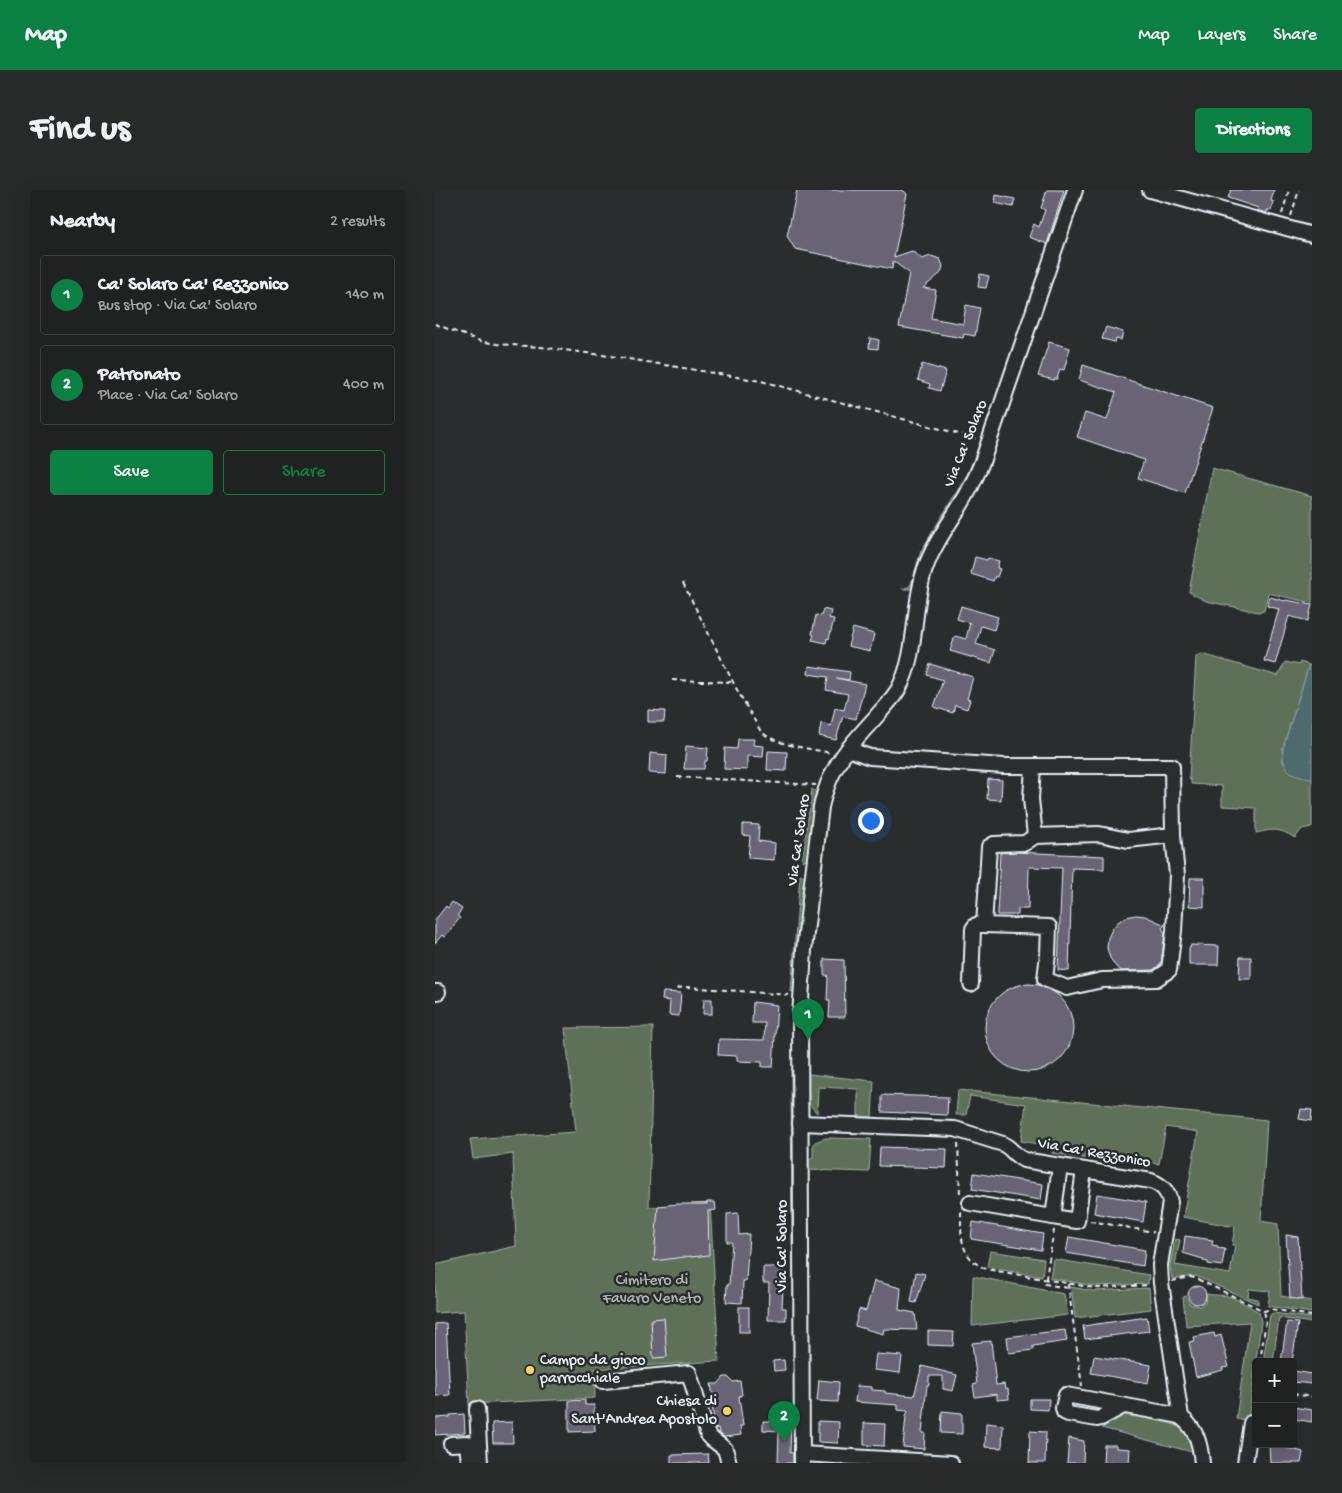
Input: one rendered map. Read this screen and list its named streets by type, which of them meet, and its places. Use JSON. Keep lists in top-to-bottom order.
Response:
{
  "streets": {
    "street": ["Via Ca' Solaro", "Via Ca' Rezzonico"]
  },
  "crossings": [
    ["Via Ca' Solaro", "Via Ca' Rezzonico"]
  ],
  "parks": ["Cimitero di Favaro Veneto"],
  "places": ["Campo da gioco parrocchiale", "Chiesa di Sant'Andrea Apostolo"],
  "page": {
    "header": "Map",
    "nav": ["Map", "Layers", "Share"],
    "buttons": [
      "Directions",
      ["Save", "Share"]
    ],
    "title": "Find us",
    "heading": ["Nearby", "2 results"],
    "list": [
      {
        "mark": "1",
        "name": "Ca' Solaro Ca' Rezzonico",
        "note": "Bus stop · Via Ca' Solaro",
        "value": "140 m"
      },
      {
        "mark": "2",
        "name": "Patronato",
        "note": "Place · Via Ca' Solaro",
        "value": "400 m"
      }
    ],
    "pins": ["1", "2"],
    "map_buttons": ["+", "−"]
  }
}
